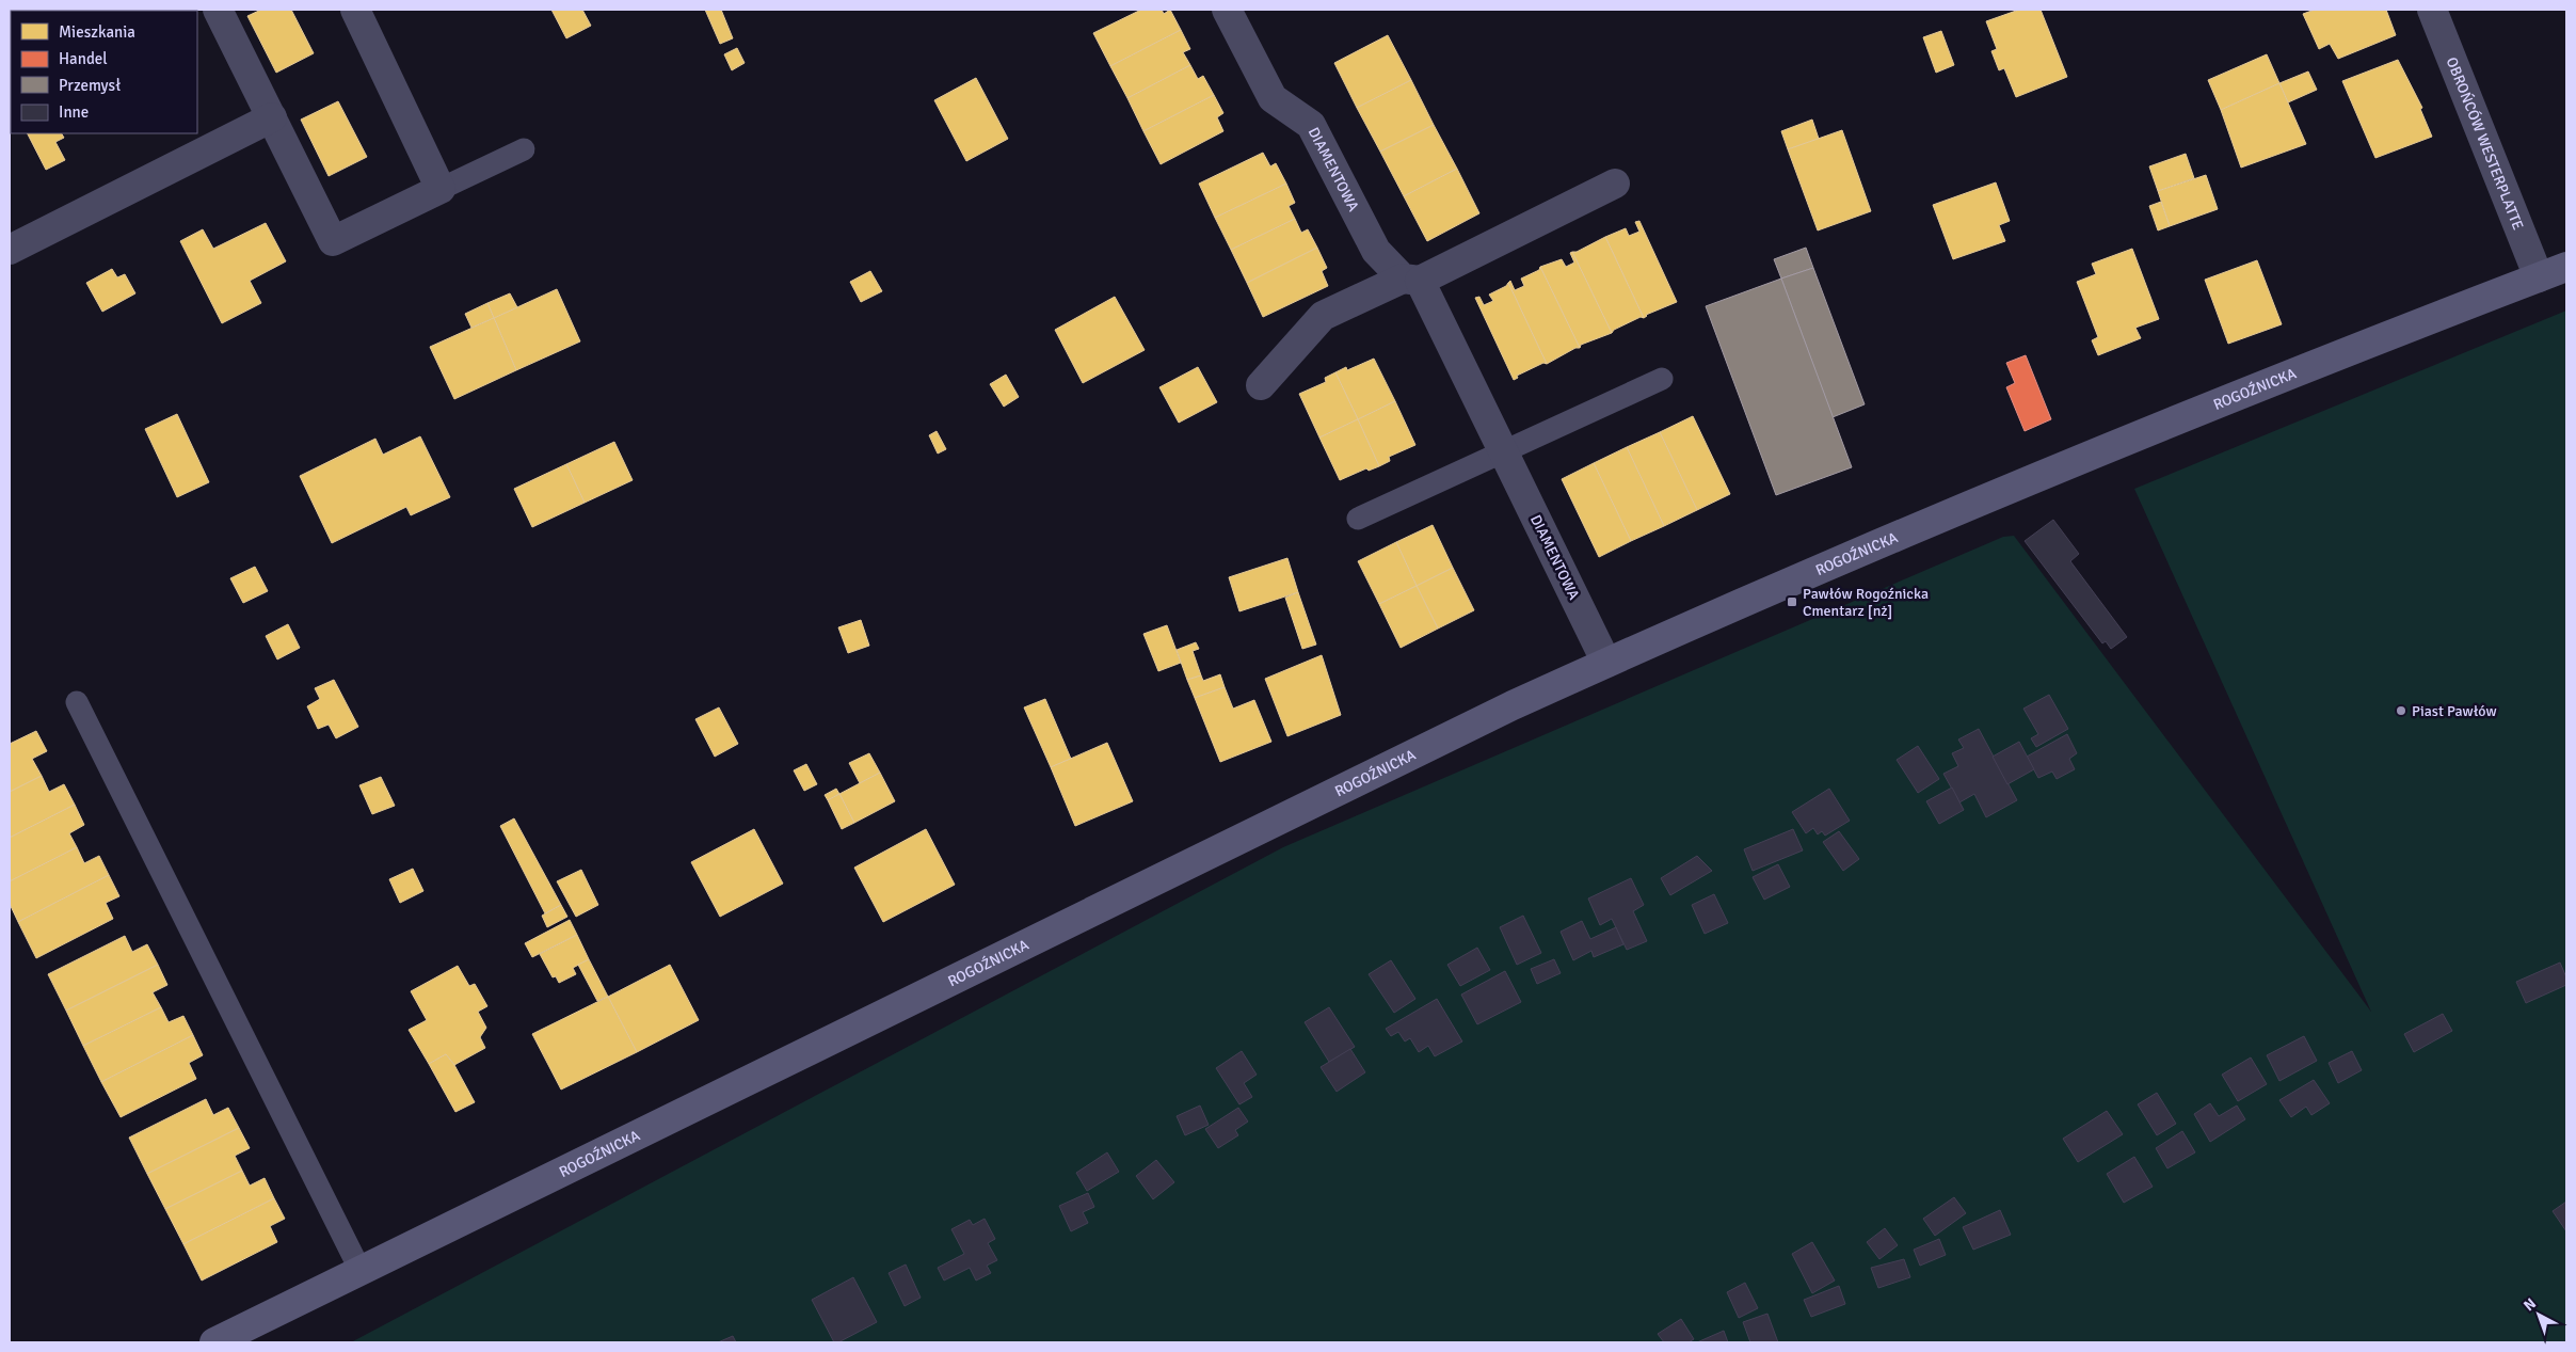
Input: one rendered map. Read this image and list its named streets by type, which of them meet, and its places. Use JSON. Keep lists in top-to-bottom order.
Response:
{
  "streets": {
    "street": ["OBROŃCÓW WESTERPLATTE", "DIAMENTOWA", "ROGOŹNICKA"]
  },
  "crossings": [
    ["OBROŃCÓW WESTERPLATTE", "ROGOŹNICKA"],
    ["DIAMENTOWA", "ROGOŹNICKA"]
  ],
  "places": {
    "transit": ["Pawłów Rogoźnicka Cmentarz [nż]"],
    "other": ["Piast Pawłów"]
  },
  "legend": [
    "Mieszkania",
    "Handel",
    "Przemysł",
    "Inne"
  ],
  "north": "top left"
}
